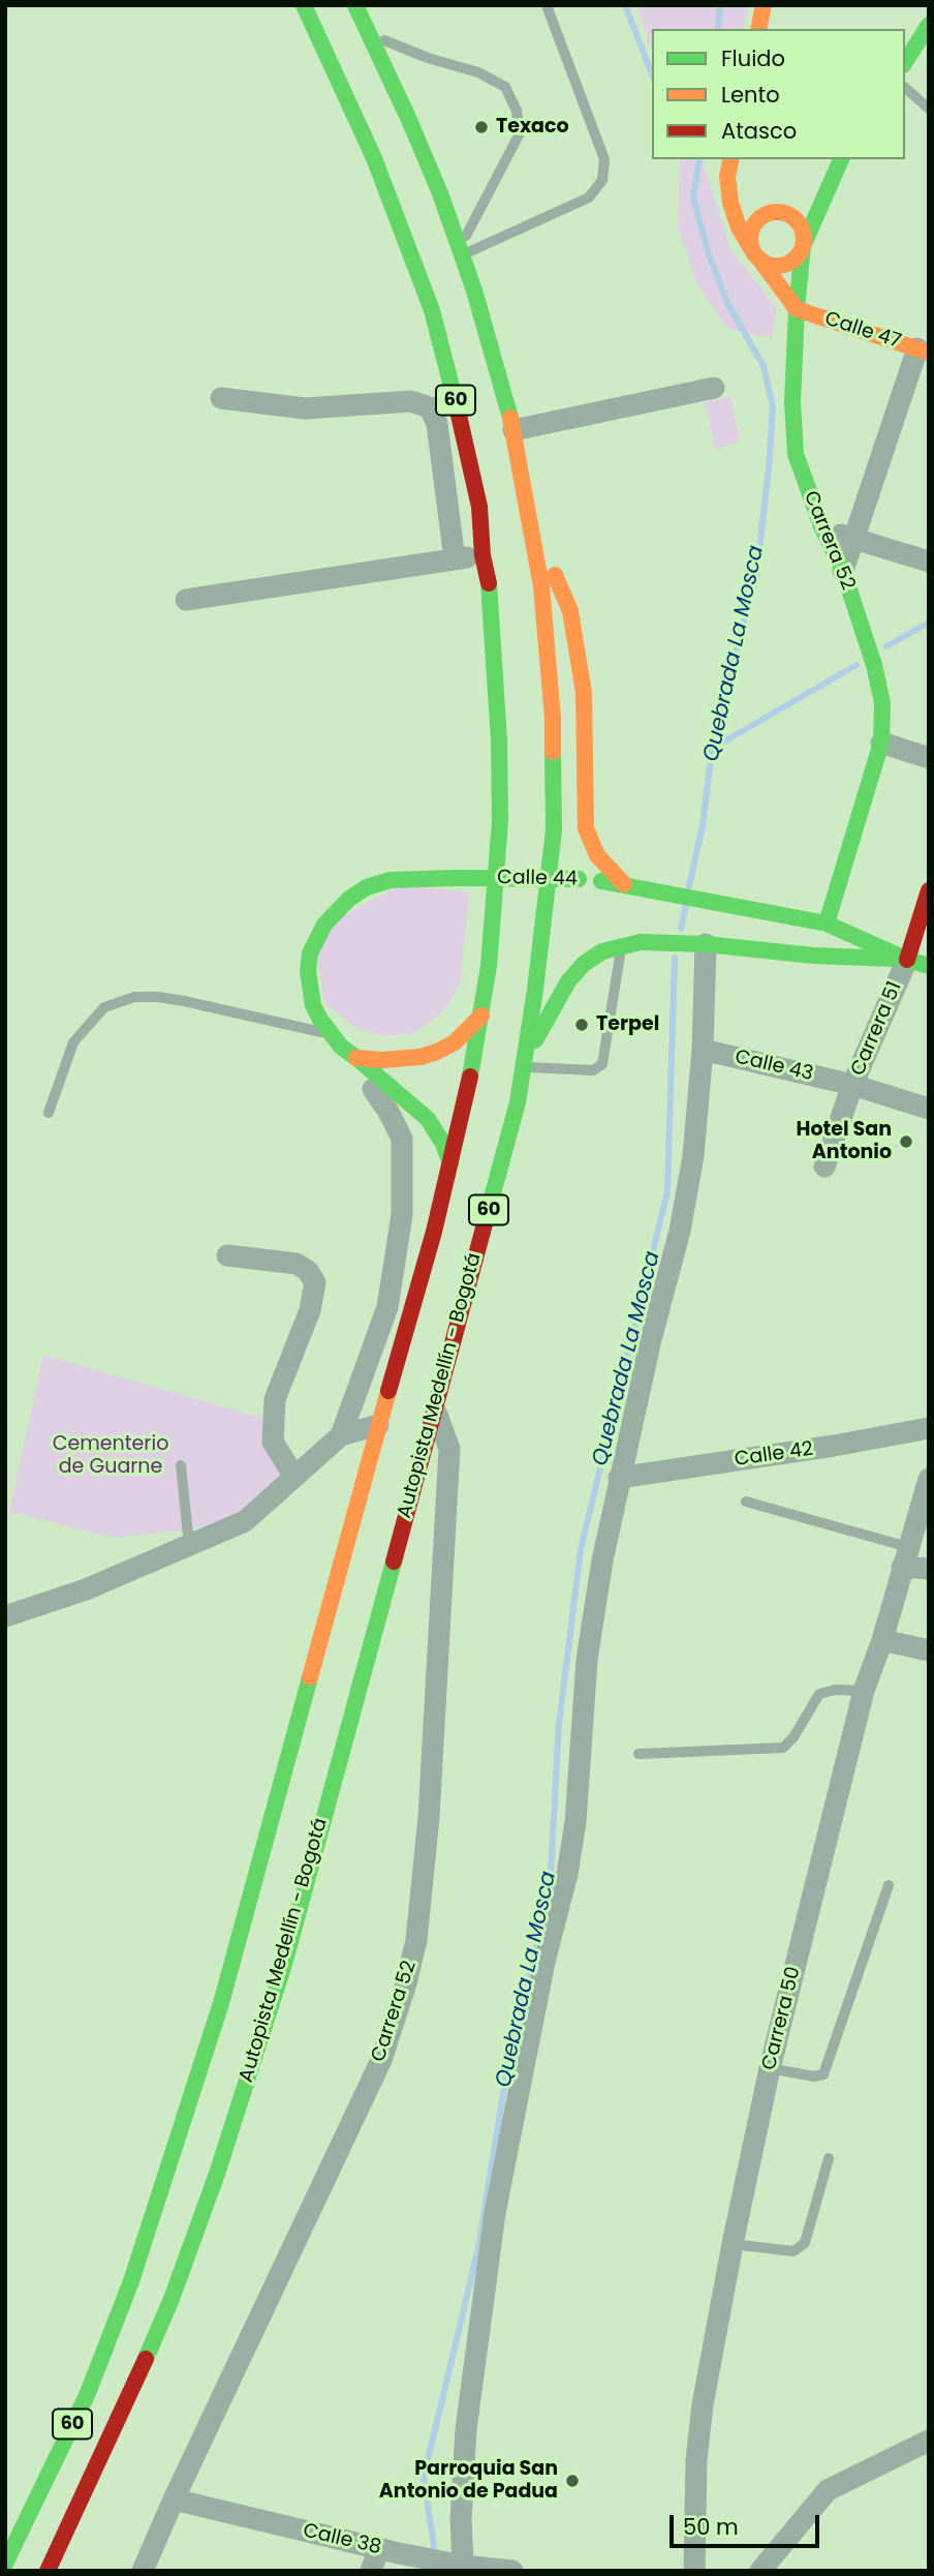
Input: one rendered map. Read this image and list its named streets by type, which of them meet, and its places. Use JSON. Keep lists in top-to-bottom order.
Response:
{
  "streets": {
    "main road": [
      "Calle 47",
      "60",
      "Carrera 52",
      "Calle 44",
      "Carrera 51",
      "Autopista Medellín - Bogotá"
    ],
    "street": [
      "Calle 43",
      "Calle 42",
      "Carrera 50",
      "Calle 38"
    ]
  },
  "crossings": [
    ["Calle 47", "Carrera 52"],
    ["60", "Calle 44"],
    ["Carrera 52", "Calle 44"],
    ["Carrera 52", "Autopista Medellín - Bogotá"],
    ["Carrera 52", "Calle 38"],
    ["Calle 44", "Carrera 51"],
    ["Carrera 51", "Calle 43"]
  ],
  "water": ["Quebrada La Mosca"],
  "parks": ["Cementerio de Guarne"],
  "places": [
    "Texaco",
    "Terpel",
    "Hotel San Antonio",
    "Parroquia San Antonio de Padua"
  ],
  "legend": ["Fluido", "Lento", "Atasco"],
  "scale_bar": "50 m"
}
